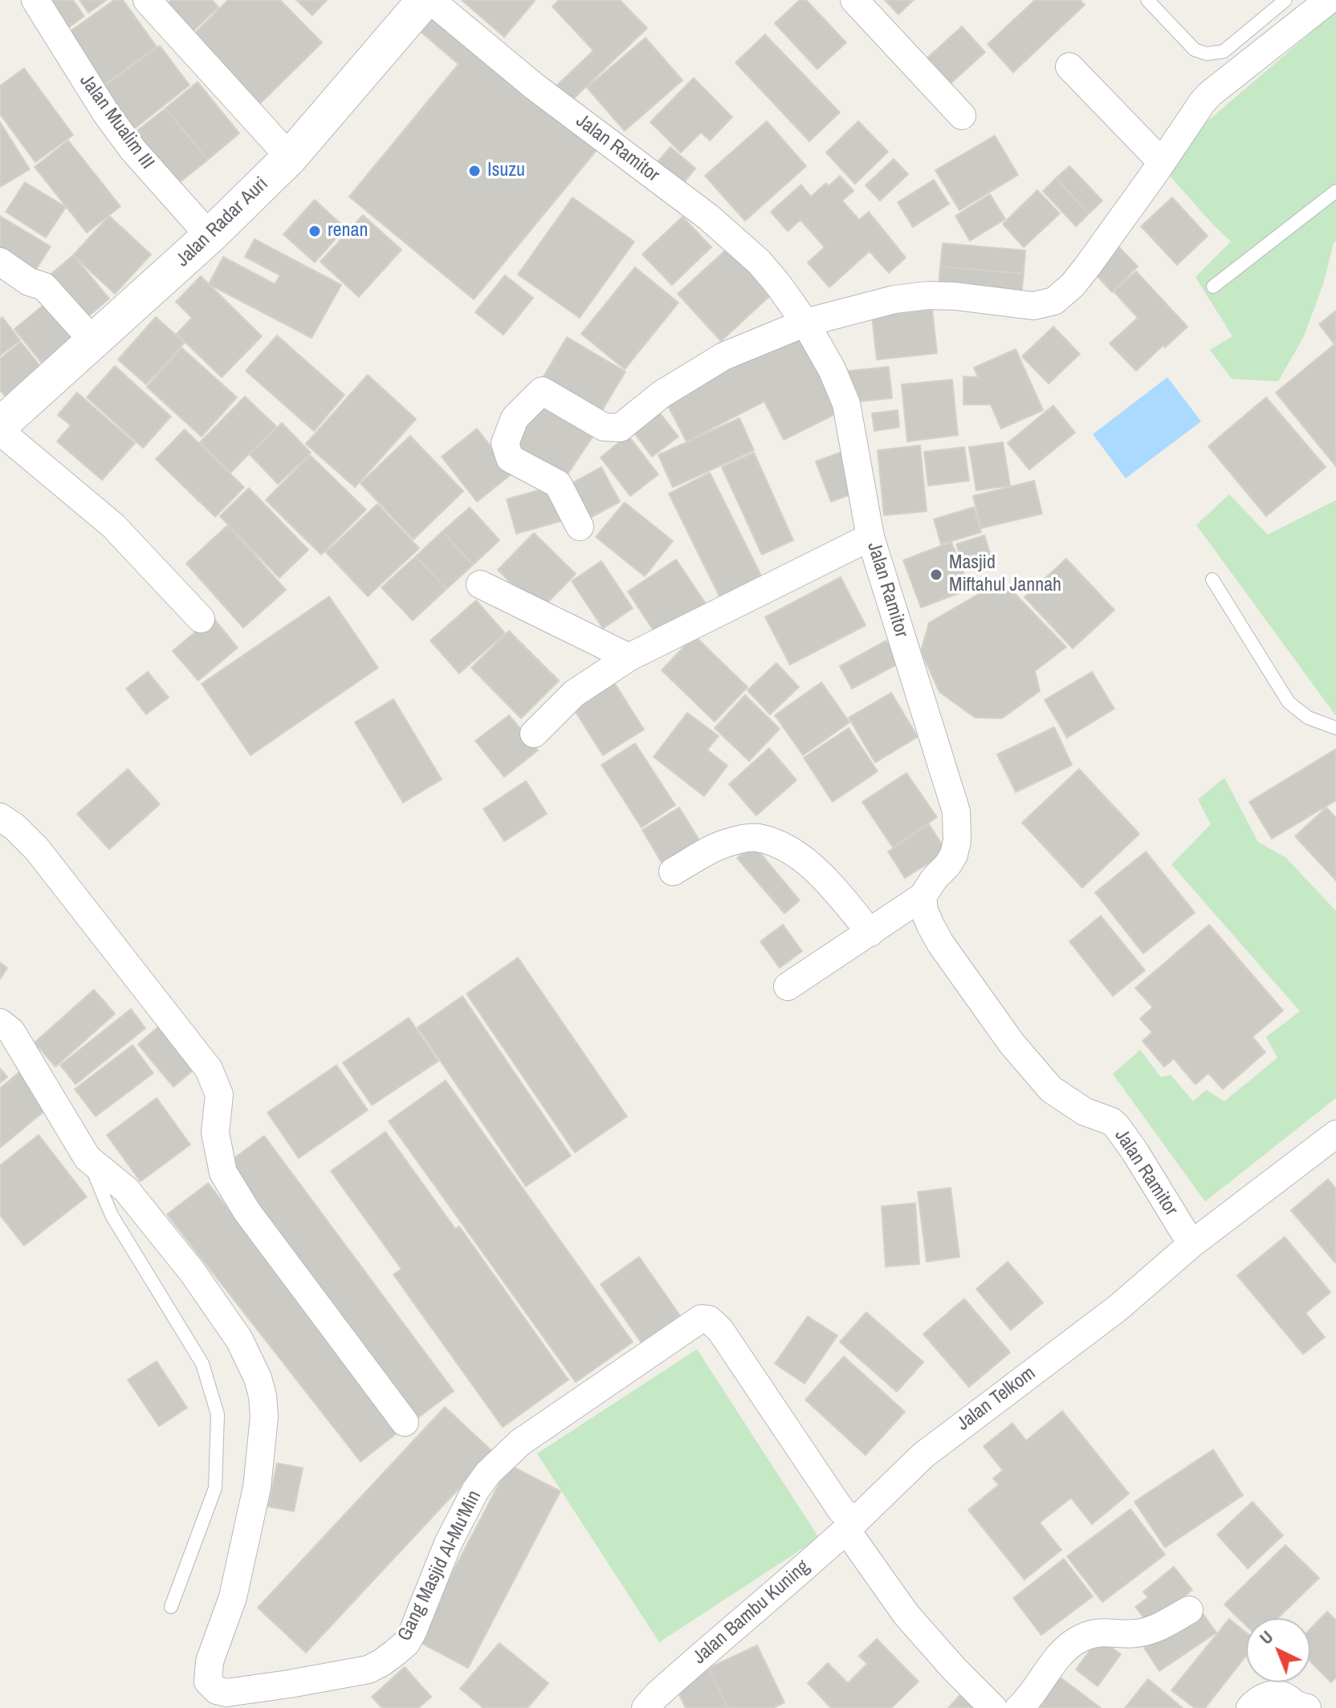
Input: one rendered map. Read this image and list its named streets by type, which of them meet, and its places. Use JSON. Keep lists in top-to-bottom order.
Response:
{
  "streets": {
    "main road": ["Jalan Radar Auri"],
    "street": [
      "Jalan Mualim III",
      "Jalan Ramitor",
      "Jalan Telkom",
      "Gang Masjid Al-Mu'Min",
      "Jalan Bambu Kuning"
    ]
  },
  "crossings": [
    ["Jalan Mualim III", "Jalan Radar Auri"],
    ["Jalan Ramitor", "Jalan Telkom"],
    ["Jalan Telkom", "Gang Masjid Al-Mu'Min"],
    ["Jalan Telkom", "Jalan Bambu Kuning"],
    ["Gang Masjid Al-Mu'Min", "Jalan Bambu Kuning"]
  ],
  "places": ["Isuzu", "renan", "Masjid Miftahul Jannah"],
  "north": "top left"
}
